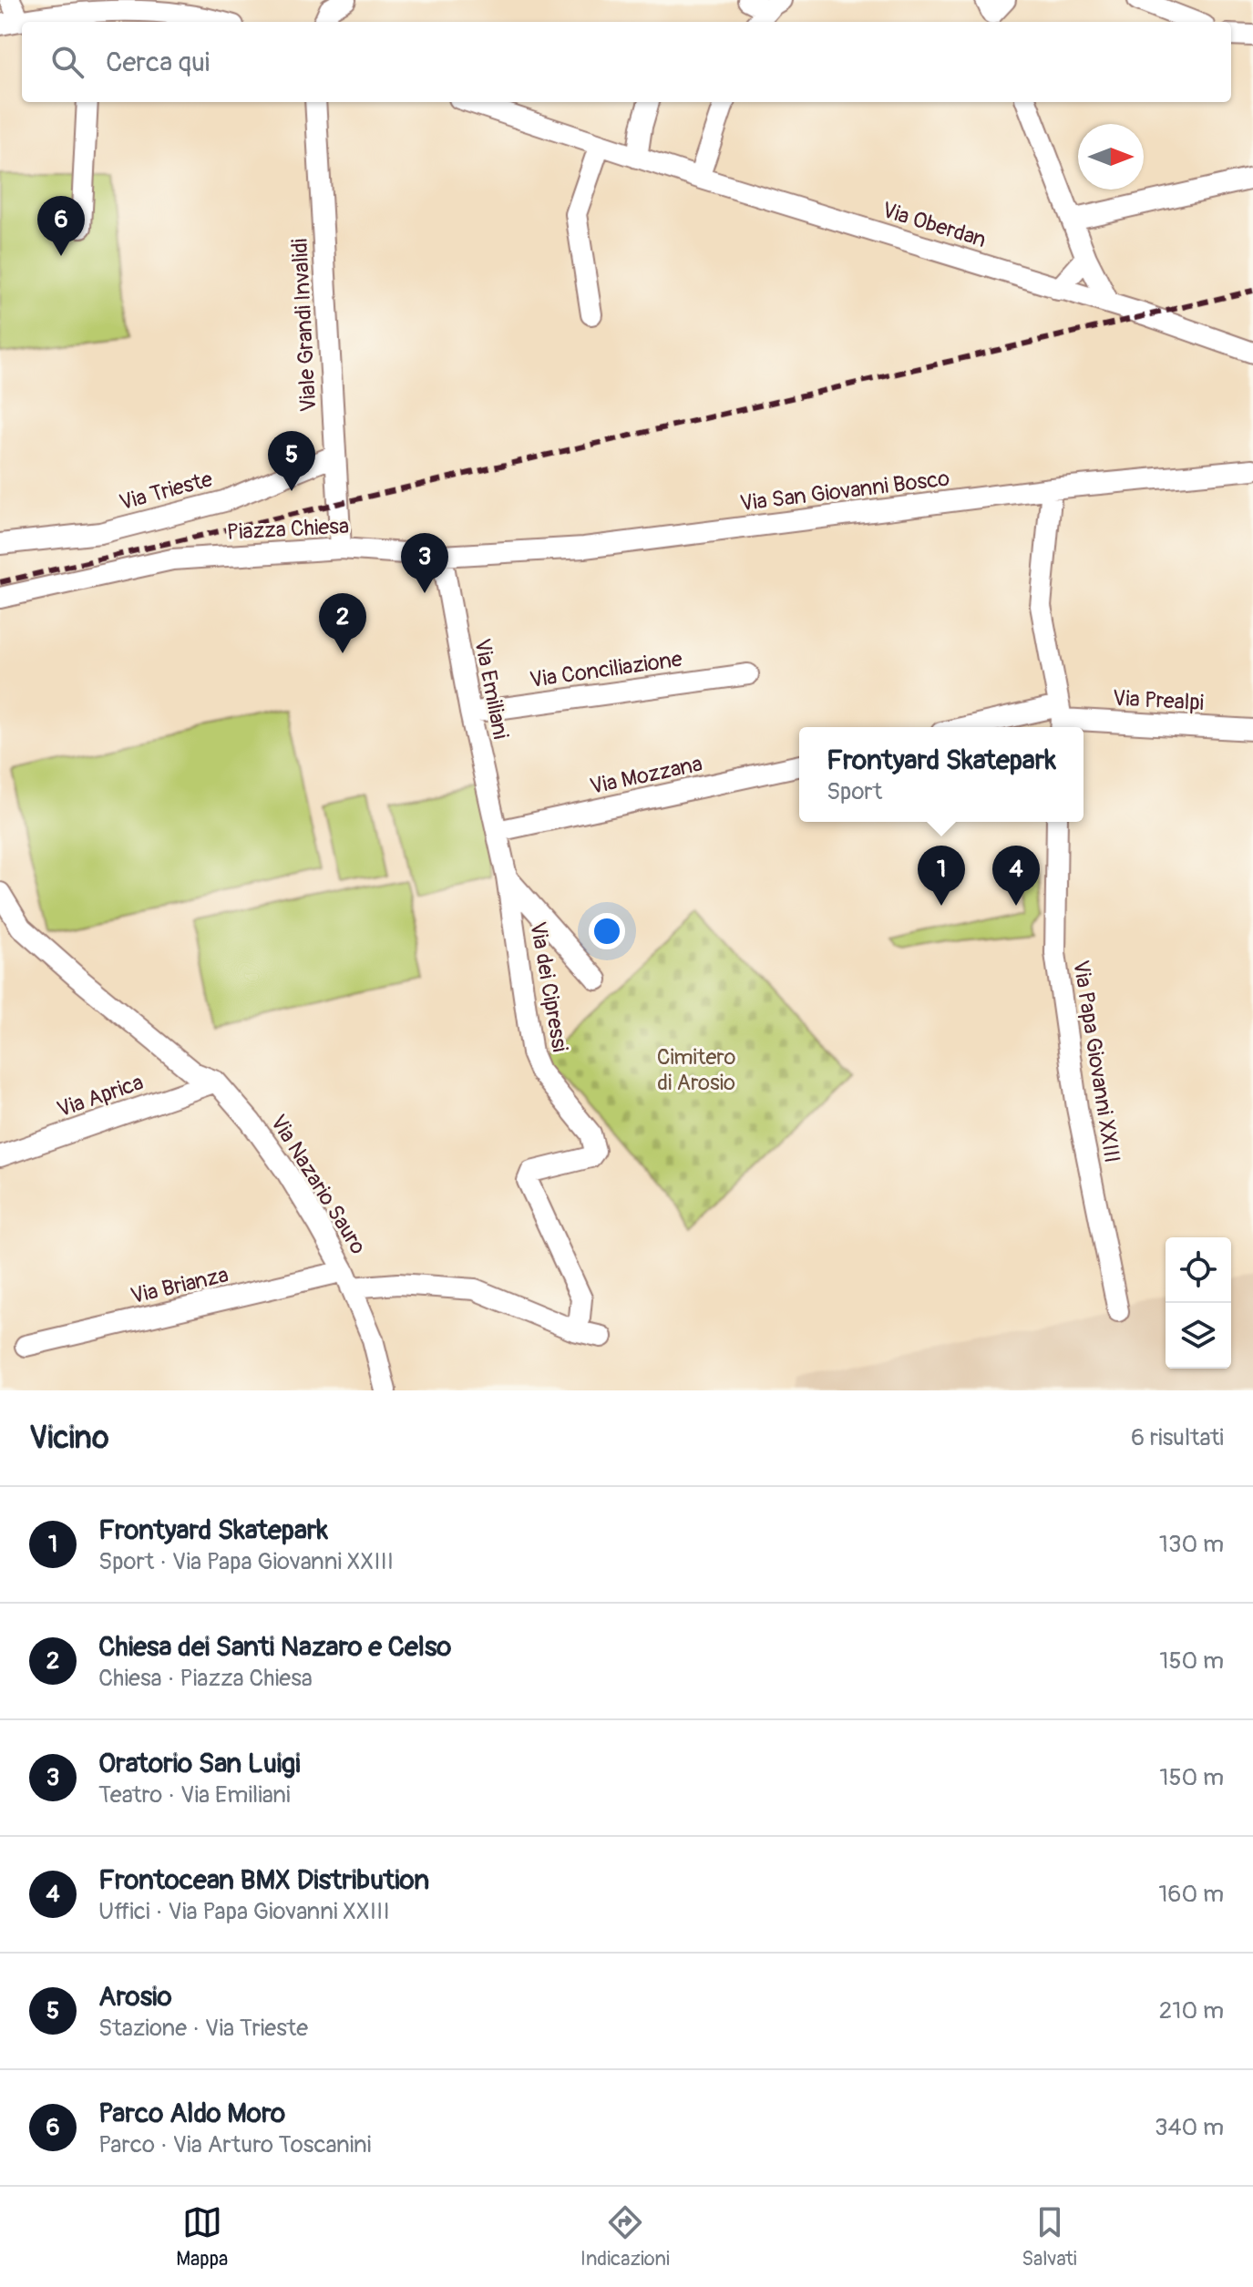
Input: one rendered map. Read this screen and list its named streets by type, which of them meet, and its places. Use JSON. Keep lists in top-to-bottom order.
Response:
{
  "streets": {
    "street": [
      "Via Oberdan",
      "Viale Grandi Invalidi",
      "Via Trieste",
      "Via San Giovanni Bosco",
      "Piazza Chiesa",
      "Via Conciliazione",
      "Via Emiliani",
      "Via Prealpi",
      "Via Mozzana",
      "Via dei Cipressi",
      "Via Papa Giovanni XXIII",
      "Via Aprica",
      "Via Nazario Sauro",
      "Via Brianza"
    ]
  },
  "crossings": [
    ["Viale Grandi Invalidi", "Via Trieste"],
    ["Viale Grandi Invalidi", "Piazza Chiesa"],
    ["Via San Giovanni Bosco", "Piazza Chiesa"],
    ["Via San Giovanni Bosco", "Via Emiliani"],
    ["Piazza Chiesa", "Via Emiliani"],
    ["Via Conciliazione", "Via Emiliani"],
    ["Via Emiliani", "Via Mozzana"],
    ["Via Emiliani", "Via dei Cipressi"],
    ["Via Mozzana", "Via dei Cipressi"],
    ["Via dei Cipressi", "Via Brianza"],
    ["Via Aprica", "Via Nazario Sauro"],
    ["Via Nazario Sauro", "Via Brianza"]
  ],
  "parks": ["Cimitero di Arosio"],
  "north": "right",
  "page": {
    "search": "Cerca qui",
    "pins": [
      "6",
      "5",
      "3",
      "2",
      "1",
      "4"
    ],
    "popup": ["Frontyard Skatepark", "Sport"],
    "heading": ["Vicino", "6 risultati"],
    "list": [
      {
        "mark": "1",
        "name": "Frontyard Skatepark",
        "note": "Sport · Via Papa Giovanni XXIII",
        "value": "130 m"
      },
      {
        "mark": "2",
        "name": "Chiesa dei Santi Nazaro e Celso",
        "note": "Chiesa · Piazza Chiesa",
        "value": "150 m"
      },
      {
        "mark": "3",
        "name": "Oratorio San Luigi",
        "note": "Teatro · Via Emiliani",
        "value": "150 m"
      },
      {
        "mark": "4",
        "name": "Frontocean BMX Distribution",
        "note": "Uffici · Via Papa Giovanni XXIII",
        "value": "160 m"
      },
      {
        "mark": "5",
        "name": "Arosio",
        "note": "Stazione · Via Trieste",
        "value": "210 m"
      },
      {
        "mark": "6",
        "name": "Parco Aldo Moro",
        "note": "Parco · Via Arturo Toscanini",
        "value": "340 m"
      }
    ],
    "nav": ["Mappa", "Indicazioni", "Salvati"]
  }
}
